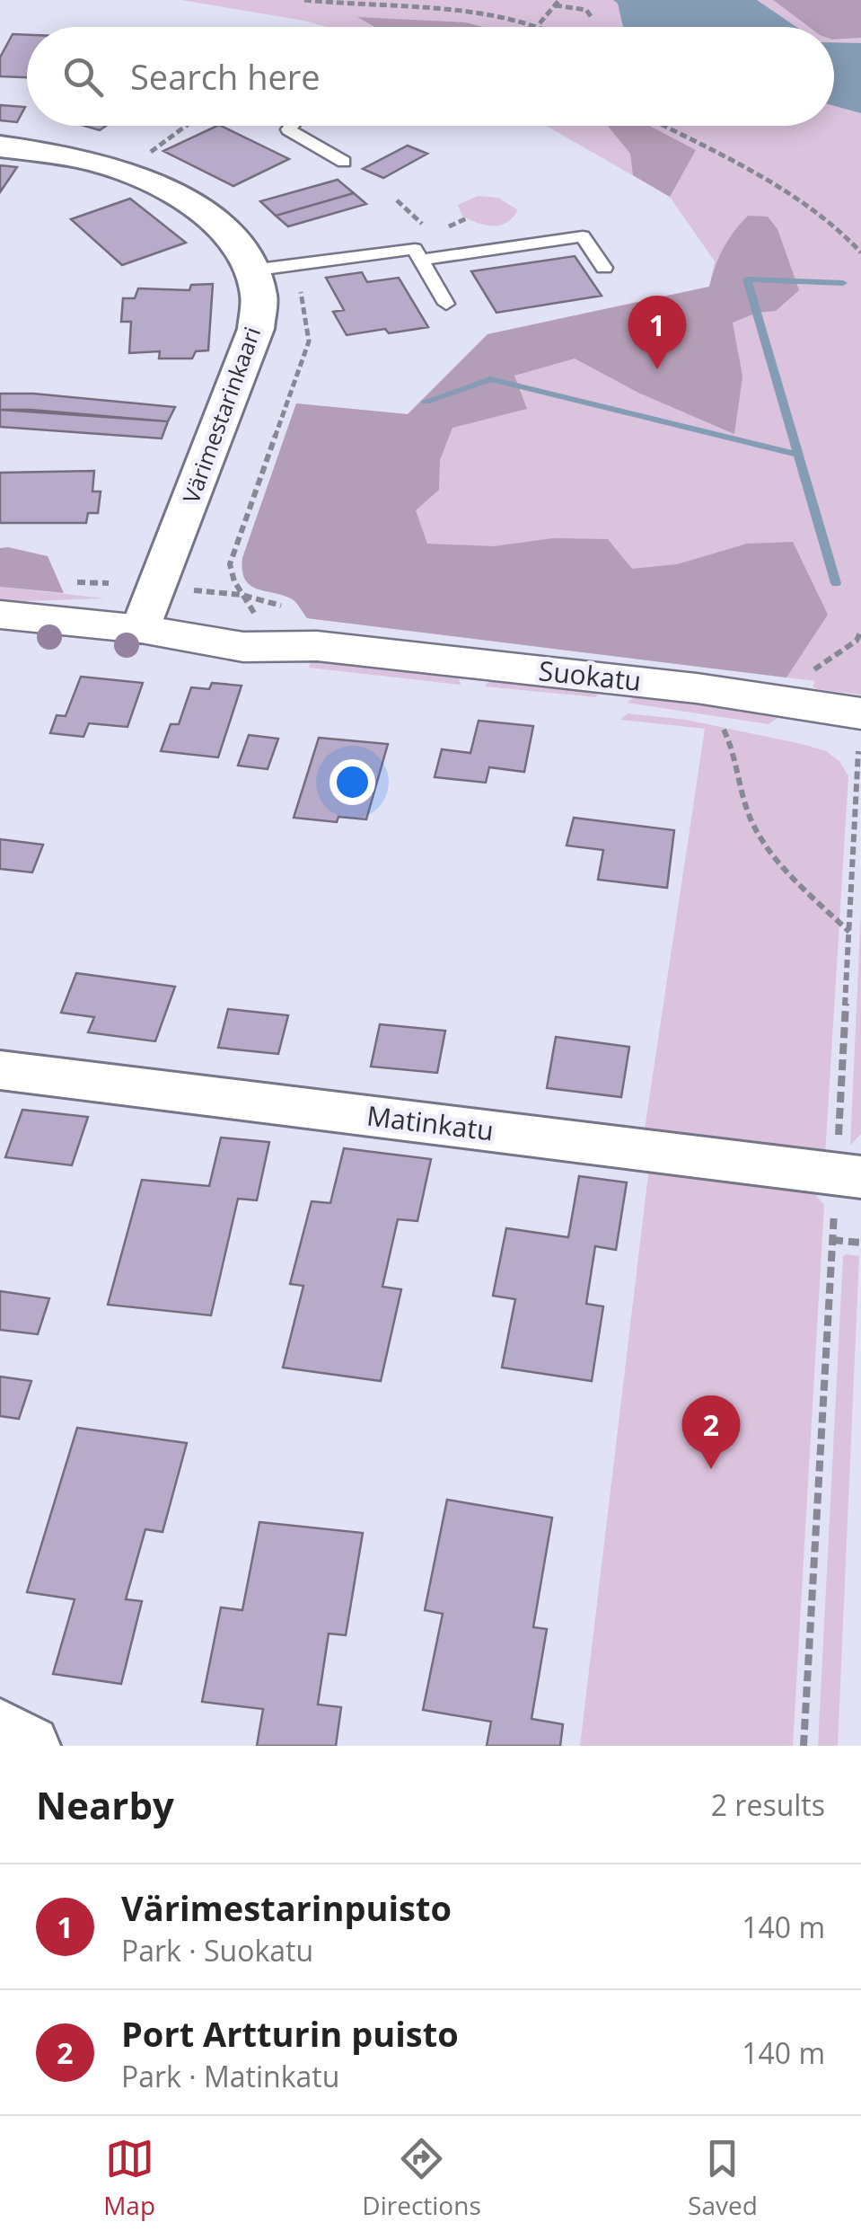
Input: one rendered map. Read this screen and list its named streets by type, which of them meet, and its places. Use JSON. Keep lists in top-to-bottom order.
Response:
{
  "streets": {
    "street": ["Värimestarinkaari", "Suokatu", "Matinkatu"]
  },
  "crossings": [
    ["Värimestarinkaari", "Suokatu"]
  ],
  "page": {
    "search": "Search here",
    "pins": ["1", "2"],
    "heading": ["Nearby", "2 results"],
    "list": [
      {
        "mark": "1",
        "name": "Värimestarinpuisto",
        "note": "Park · Suokatu",
        "value": "140 m"
      },
      {
        "mark": "2",
        "name": "Port Artturin puisto",
        "note": "Park · Matinkatu",
        "value": "140 m"
      }
    ],
    "nav": ["Map", "Directions", "Saved"]
  }
}
